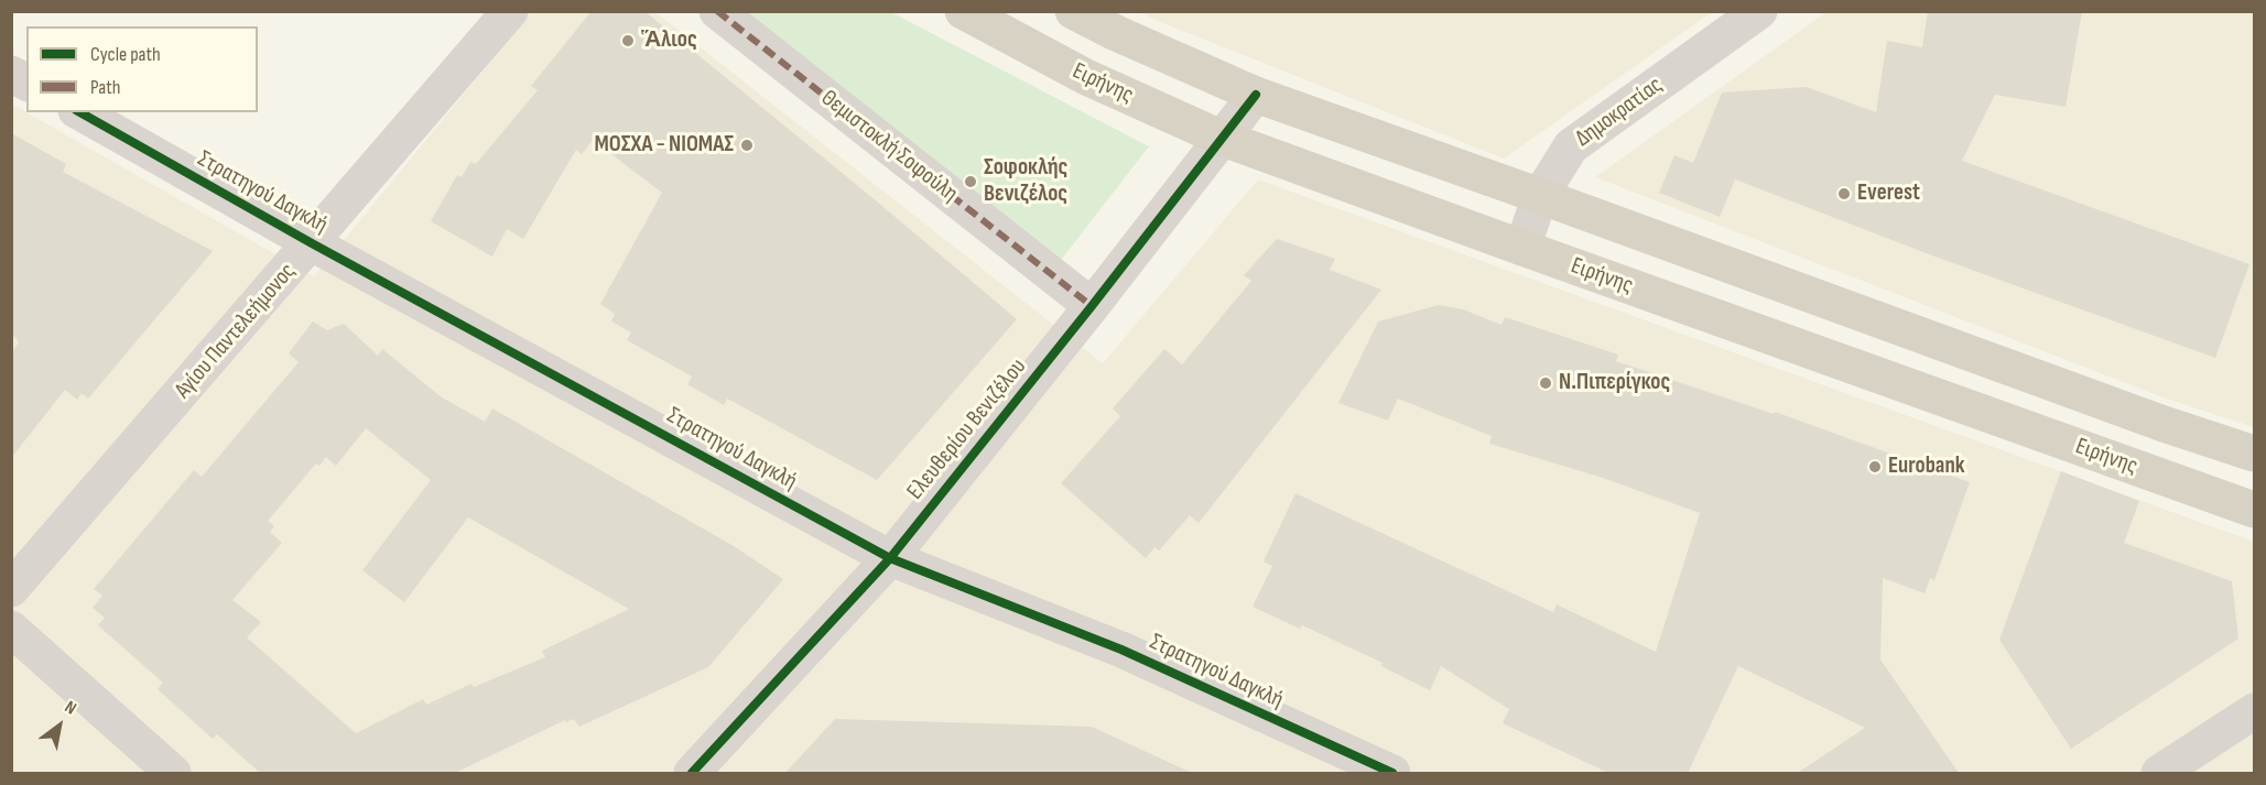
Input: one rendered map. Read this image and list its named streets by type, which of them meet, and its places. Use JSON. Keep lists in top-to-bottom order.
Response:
{
  "streets": {
    "main road": ["Ειρήνης"],
    "street": [
      "Δημοκρατίας",
      "Θεμιστοκλή Σοφούλη",
      "Στρατηγού Δαγκλή",
      "Αγίου Παντελεήμονος",
      "Ελευθερίου Βενιζέλου"
    ]
  },
  "crossings": [
    ["Ειρήνης", "Δημοκρατίας"],
    ["Ειρήνης", "Ελευθερίου Βενιζέλου"],
    ["Θεμιστοκλή Σοφούλη", "Ελευθερίου Βενιζέλου"],
    ["Στρατηγού Δαγκλή", "Αγίου Παντελεήμονος"],
    ["Στρατηγού Δαγκλή", "Ελευθερίου Βενιζέλου"]
  ],
  "places": [
    "Ἅλιος",
    "ΜΟΣΧΑ - ΝΙΟΜΑΣ",
    "Σοφοκλής Βενιζέλος",
    "Everest",
    "Ν.Πιπερίγκος",
    "Eurobank"
  ],
  "legend": ["Cycle path", "Path"],
  "north": "top right"
}
